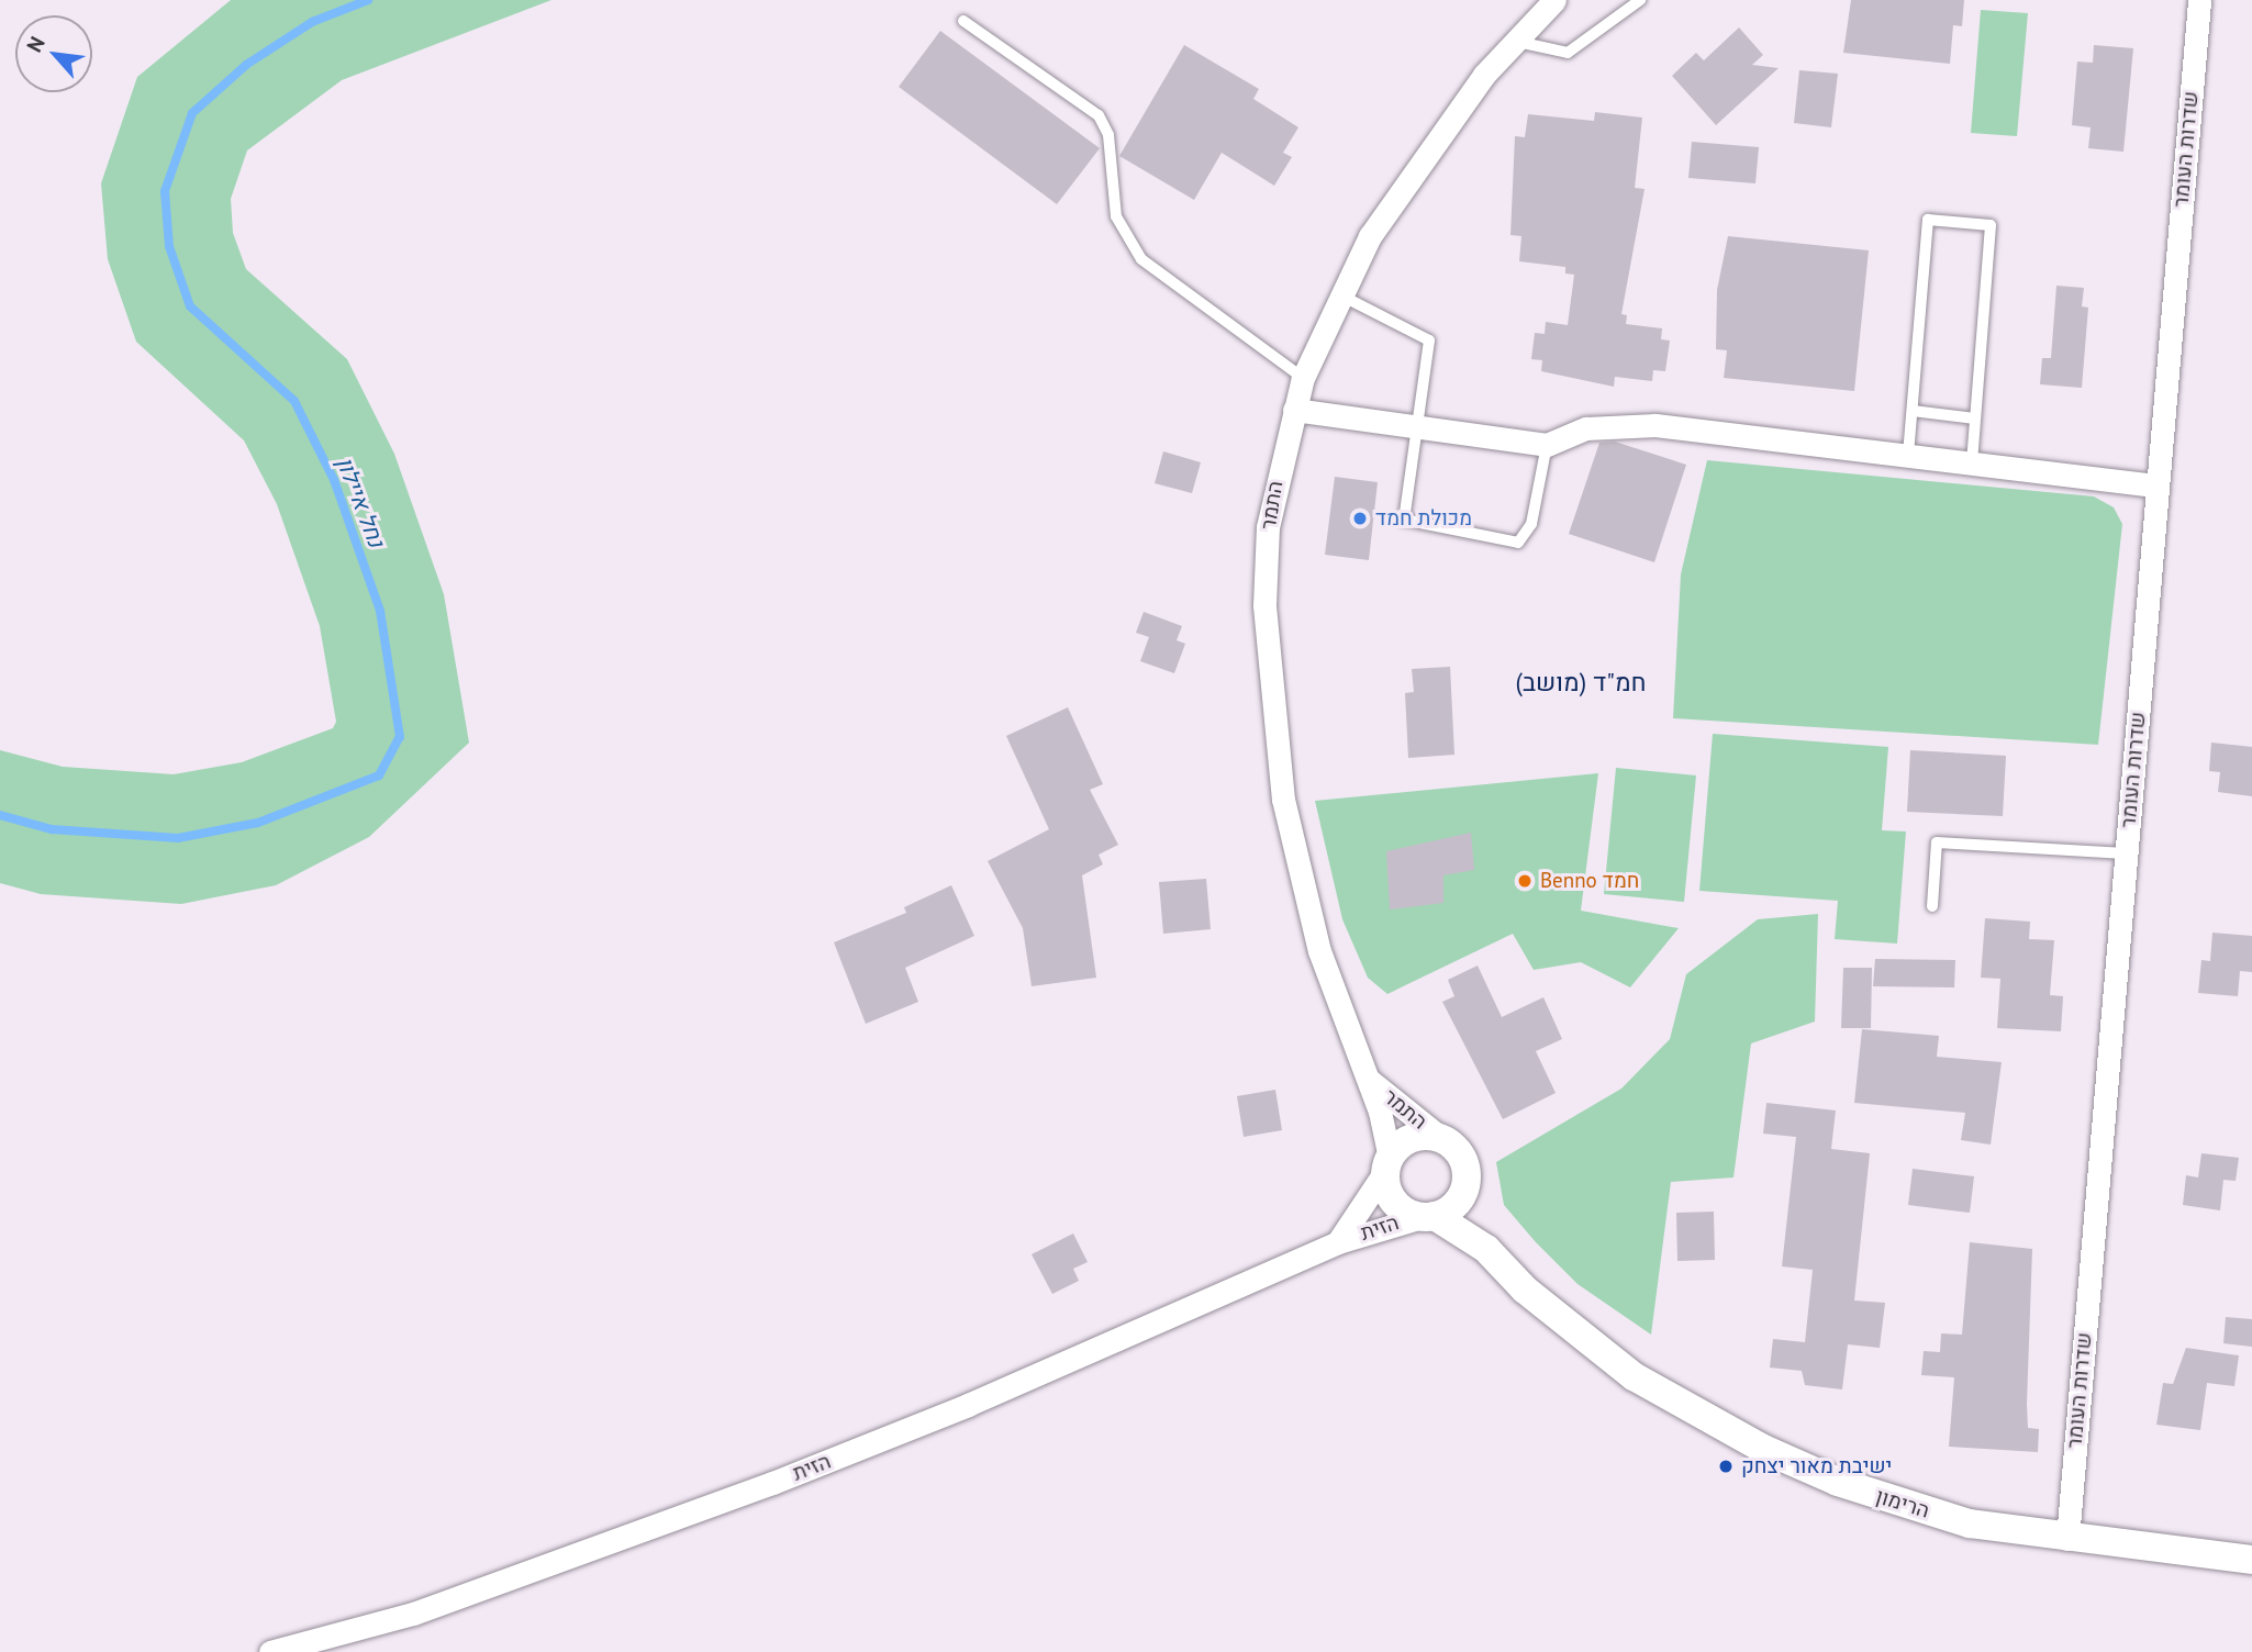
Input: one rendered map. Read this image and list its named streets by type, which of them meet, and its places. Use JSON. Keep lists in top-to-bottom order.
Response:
{
  "streets": {
    "street": [
      "שדרות העומר",
      "התמר",
      "הזית",
      "הרימון"
    ]
  },
  "crossings": [
    ["שדרות העומר", "הרימון"],
    ["התמר", "הזית"],
    ["התמר", "הרימון"],
    ["הזית", "הרימון"]
  ],
  "districts": ["חמ\"ד (מושב)"],
  "water": ["נחל איילון"],
  "places": ["מכולת חמד", "Benno חמד", "ישיבת מאור יצחק"],
  "north": "top left"
}
